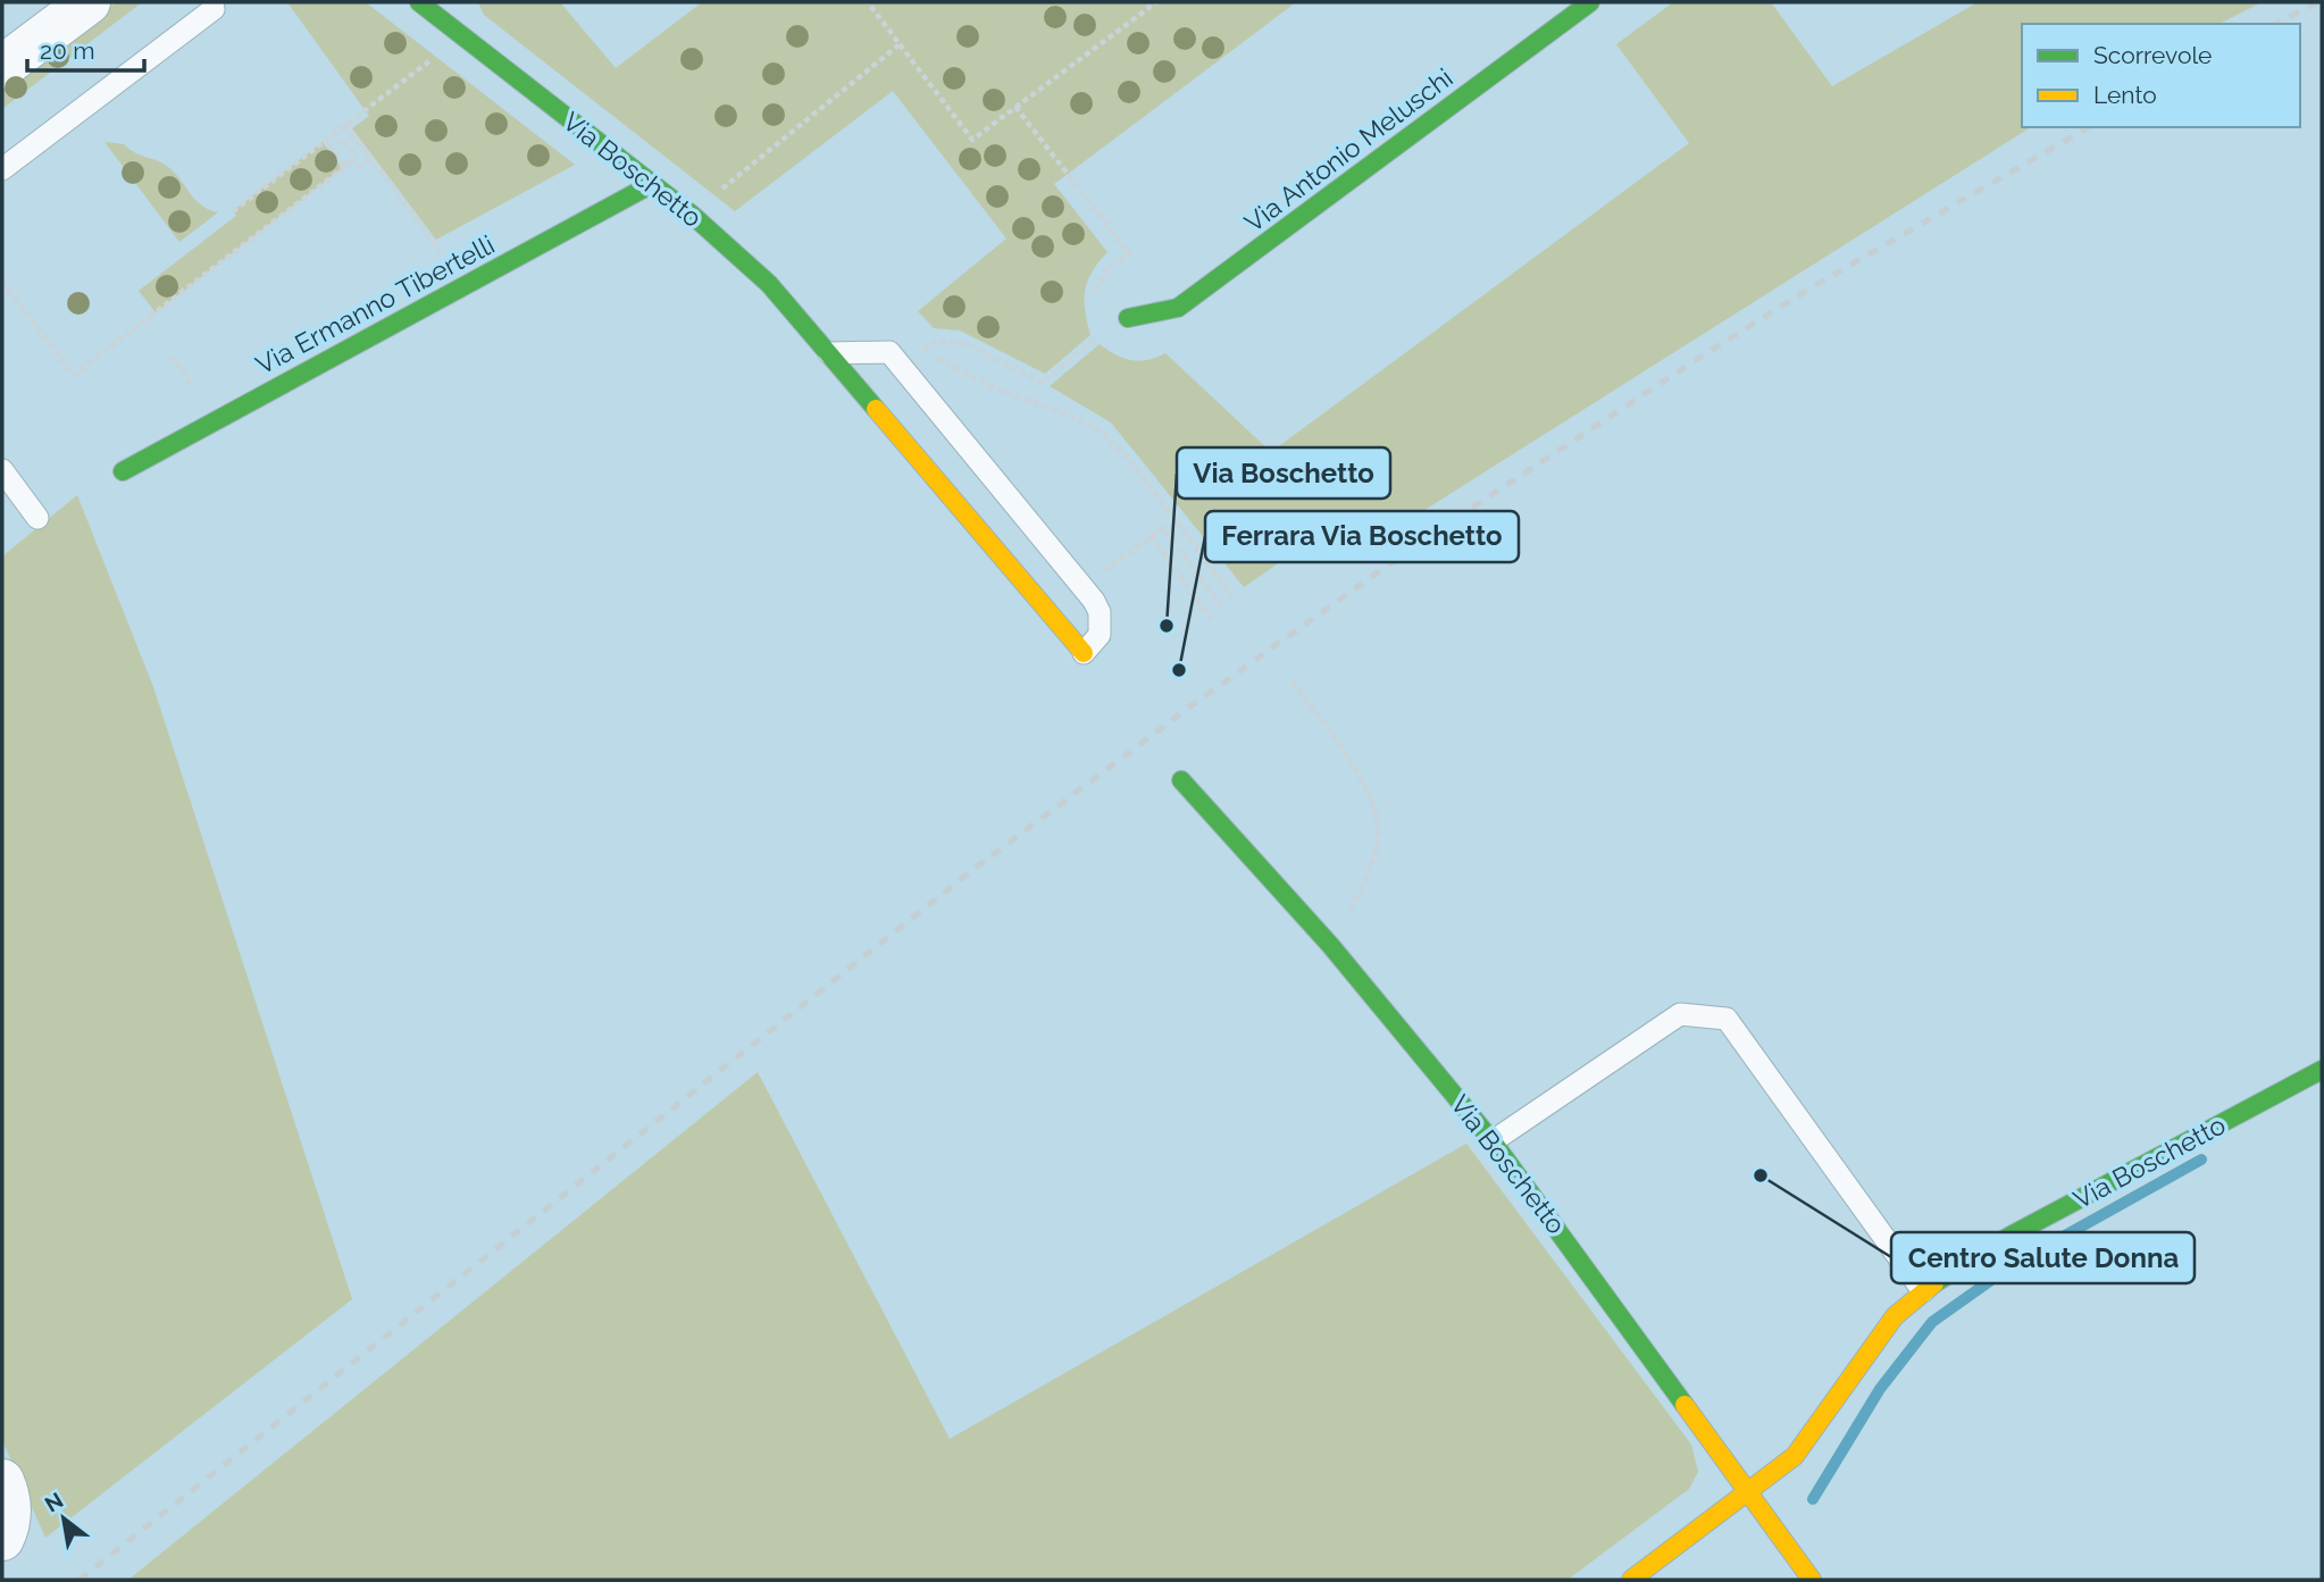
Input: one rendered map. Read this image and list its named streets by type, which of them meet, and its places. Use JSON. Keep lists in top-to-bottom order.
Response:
{
  "streets": {
    "street": ["Via Antonio Meluschi", "Via Boschetto", "Via Ermanno Tibertelli"]
  },
  "crossings": [
    ["Via Boschetto", "Via Ermanno Tibertelli"]
  ],
  "places": ["Via Boschetto", "Ferrara Via Boschetto", "Centro Salute Donna"],
  "legend": ["Scorrevole", "Lento"],
  "scale_bar": "20 m",
  "north": "top left"
}
